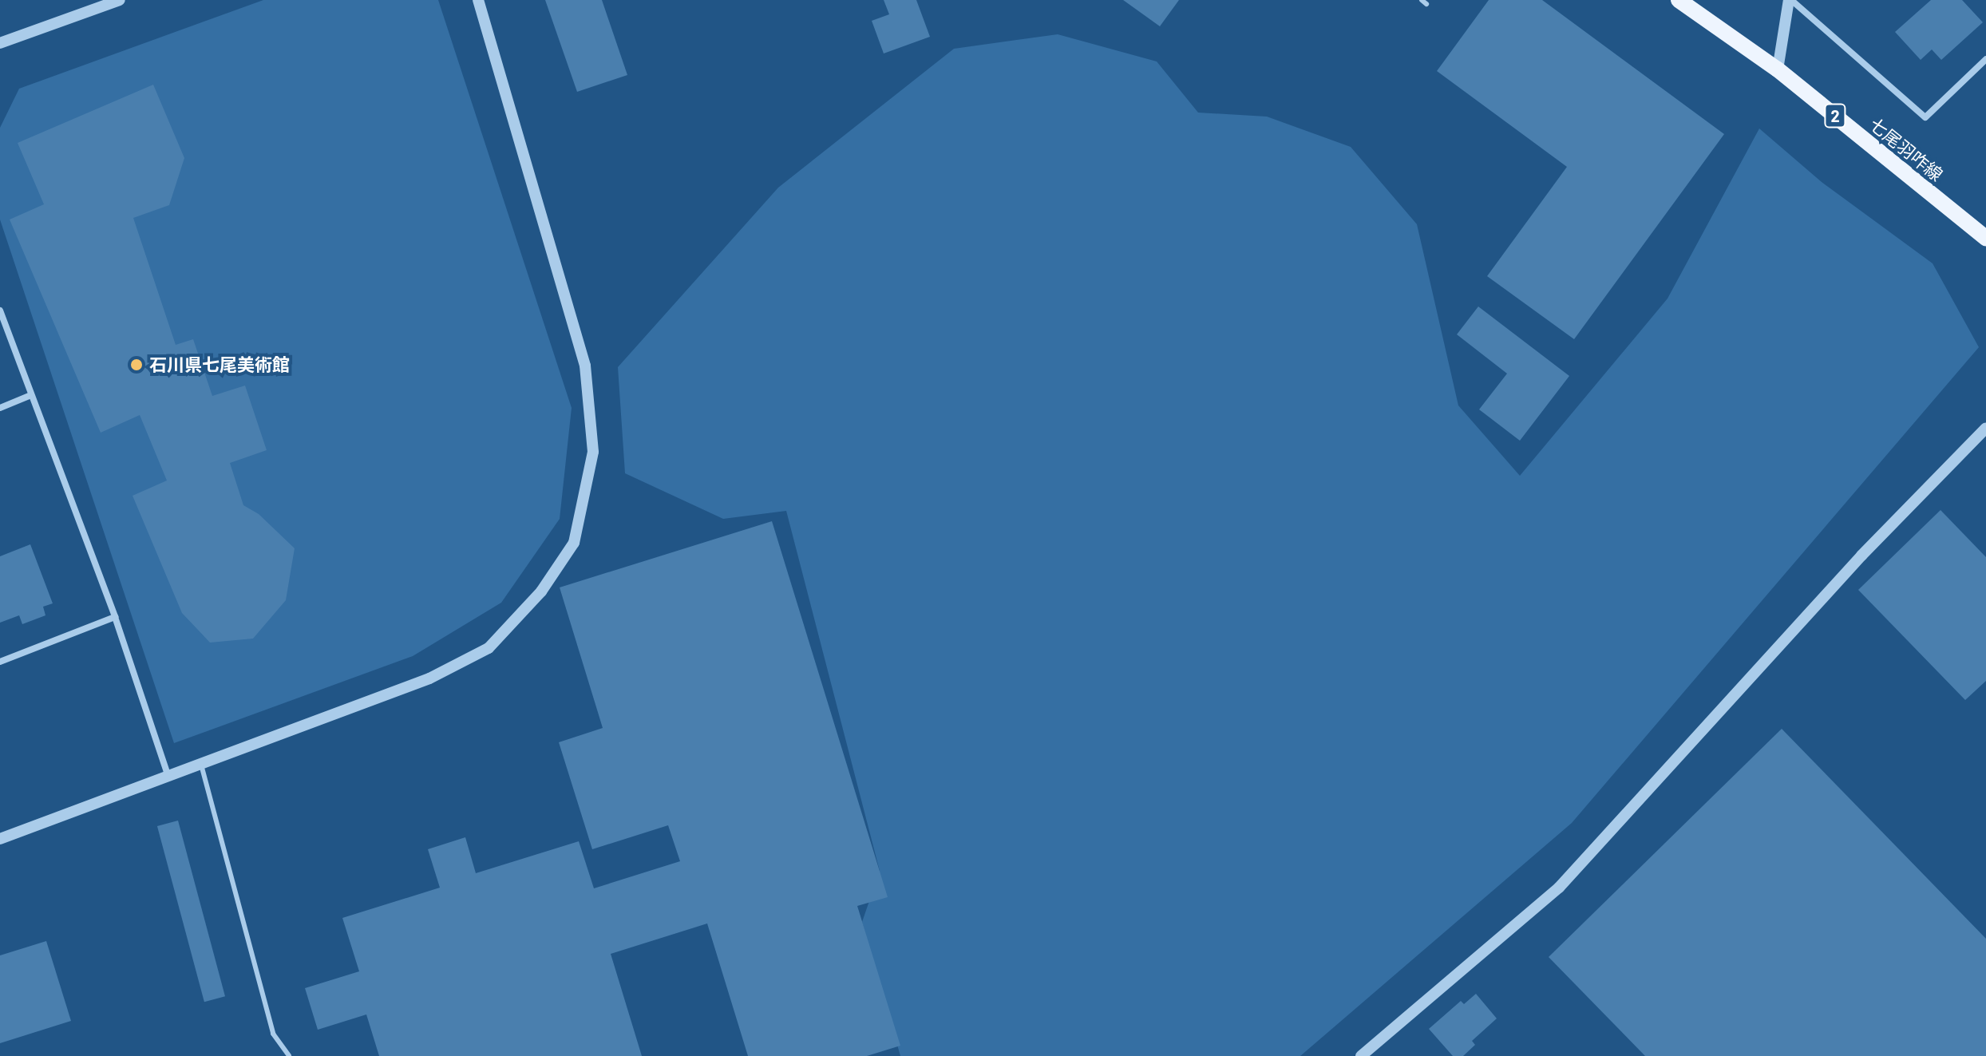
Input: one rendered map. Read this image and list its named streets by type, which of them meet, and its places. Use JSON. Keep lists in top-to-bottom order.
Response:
{
  "streets": {
    "main road": ["2", "七尾羽咋線"]
  },
  "places": ["石川県七尾美術館"]
}
